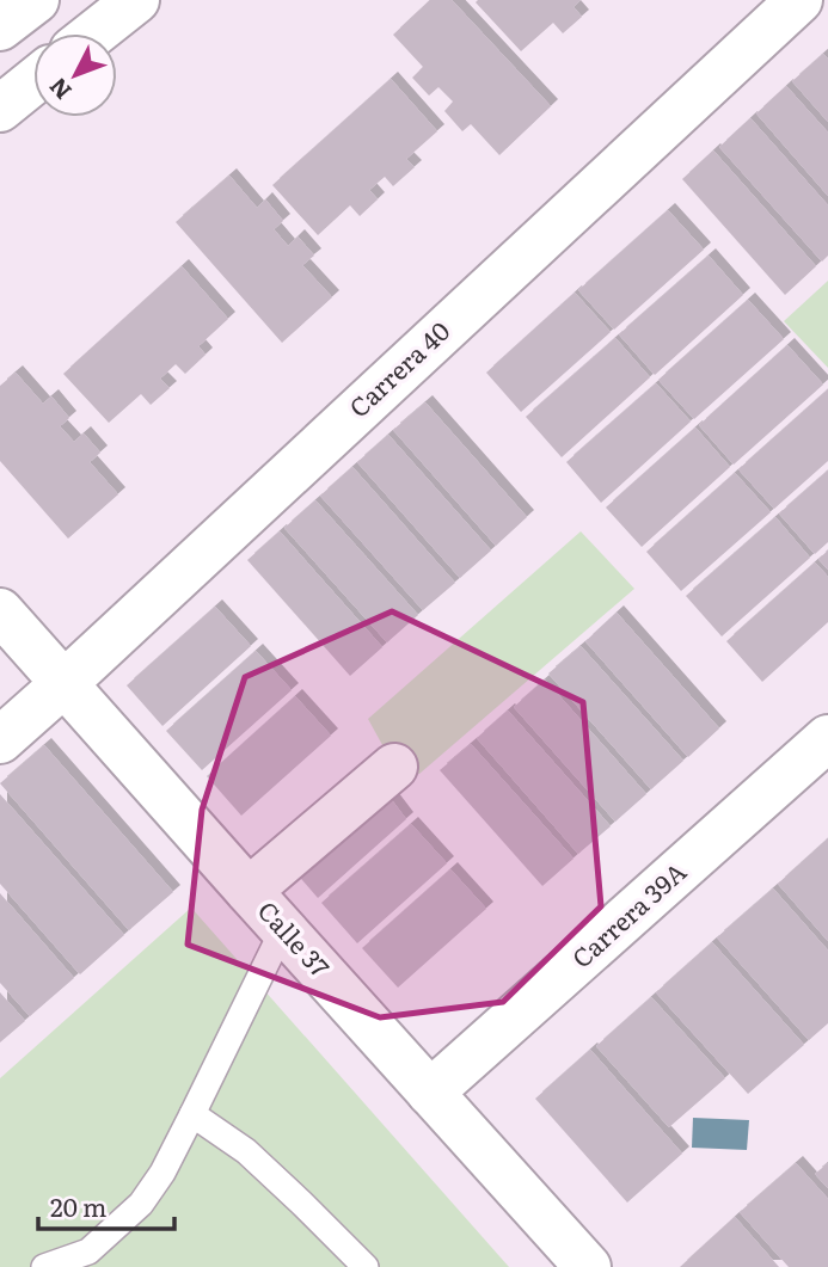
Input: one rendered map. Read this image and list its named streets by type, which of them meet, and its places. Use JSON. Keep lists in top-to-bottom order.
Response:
{
  "streets": {
    "street": ["Carrera 40", "Carrera 39A", "Calle 37"]
  },
  "crossings": [
    ["Carrera 40", "Calle 37"],
    ["Carrera 39A", "Calle 37"]
  ],
  "scale_bar": "20 m",
  "north": "bottom left"
}
